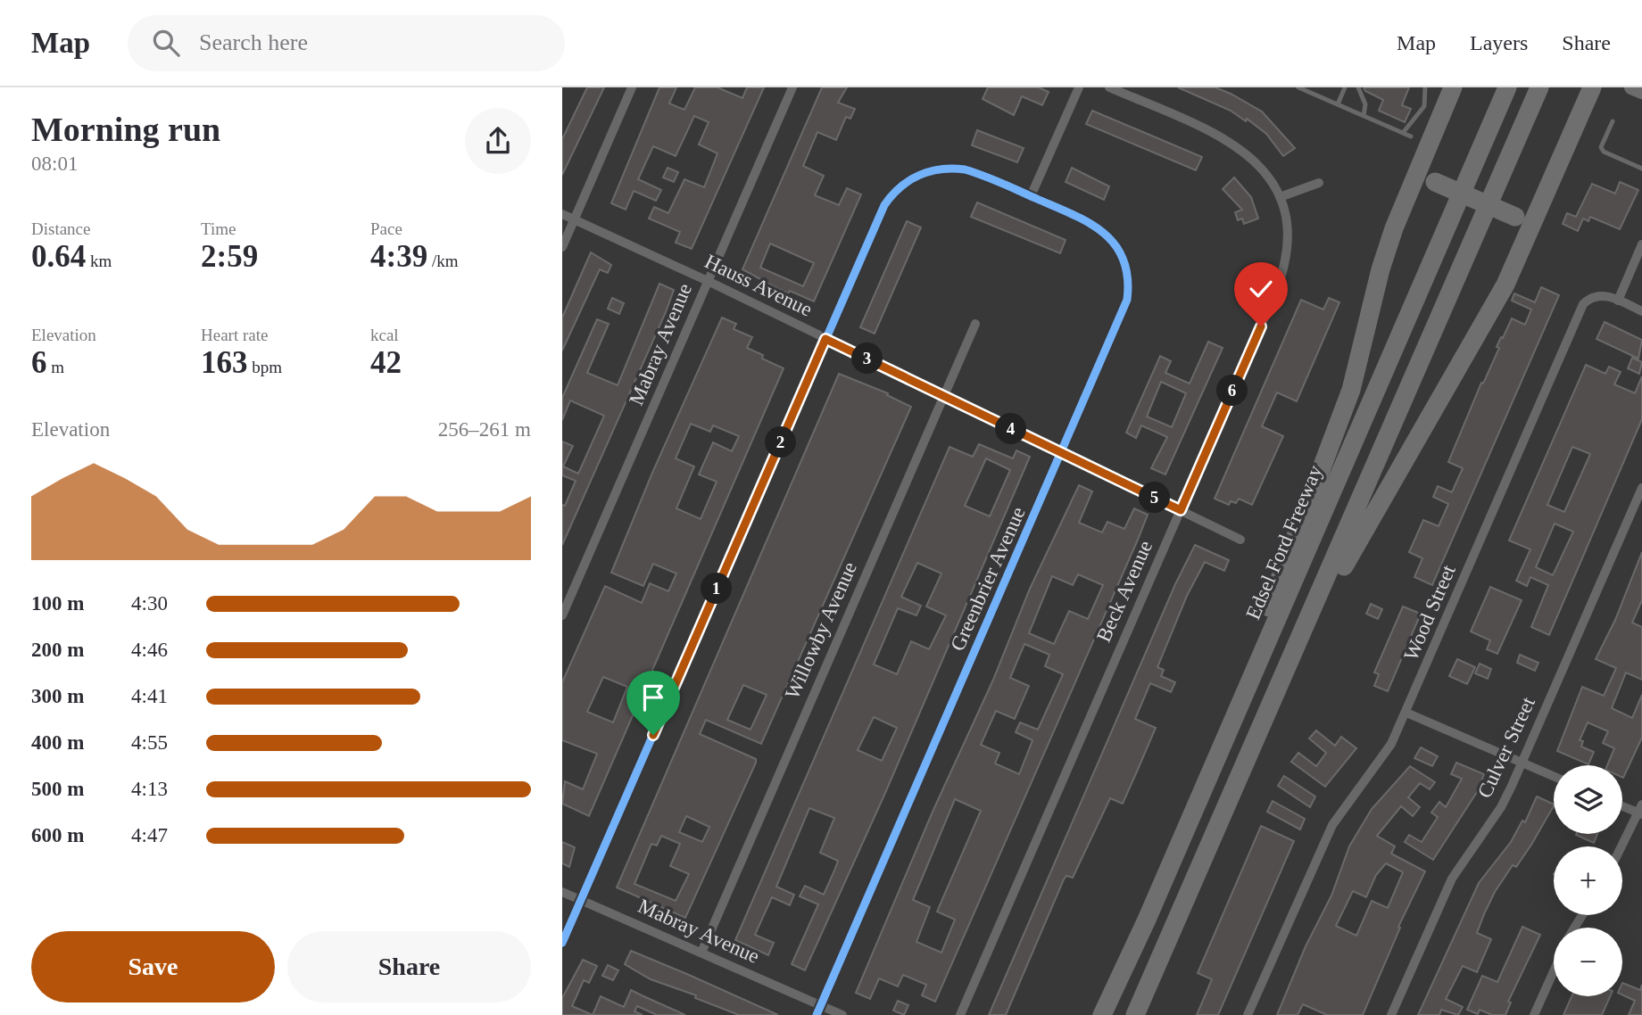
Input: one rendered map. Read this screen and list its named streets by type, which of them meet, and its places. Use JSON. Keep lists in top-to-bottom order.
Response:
{
  "streets": {
    "highway": ["Edsel Ford Freeway"],
    "street": [
      "Hauss Avenue",
      "Mabray Avenue",
      "Greenbrier Avenue",
      "Beck Avenue",
      "Wood Street",
      "Willowby Avenue",
      "Culver Street"
    ]
  },
  "crossings": [
    ["Hauss Avenue", "Mabray Avenue"],
    ["Hauss Avenue", "Greenbrier Avenue"],
    ["Hauss Avenue", "Beck Avenue"],
    ["Hauss Avenue", "Willowby Avenue"],
    ["Mabray Avenue", "Greenbrier Avenue"],
    ["Mabray Avenue", "Willowby Avenue"]
  ],
  "page": {
    "header": "Map",
    "search": "Search here",
    "nav": ["Map", "Layers", "Share"],
    "heading": ["Morning run", "08:01"],
    "stats": [
      ["Distance", "0.64 km"],
      ["Time", "2:59"],
      ["Pace", "4:39 /km"],
      ["Elevation", "6 m"],
      ["Heart rate", "163 bpm"],
      ["kcal", "42"]
    ],
    "pins": [
      "3",
      "6",
      "4",
      "2",
      "5",
      "1"
    ],
    "chart": ["Elevation", "256–261 m"],
    "list": [
      {
        "name": "100 m",
        "note": "4:30"
      },
      {
        "name": "200 m",
        "note": "4:46"
      },
      {
        "name": "300 m",
        "note": "4:41"
      },
      {
        "name": "400 m",
        "note": "4:55"
      },
      {
        "name": "500 m",
        "note": "4:13"
      },
      {
        "name": "600 m",
        "note": "4:47"
      }
    ],
    "map_buttons": ["+", "−"],
    "buttons": ["Save", "Share"]
  }
}
